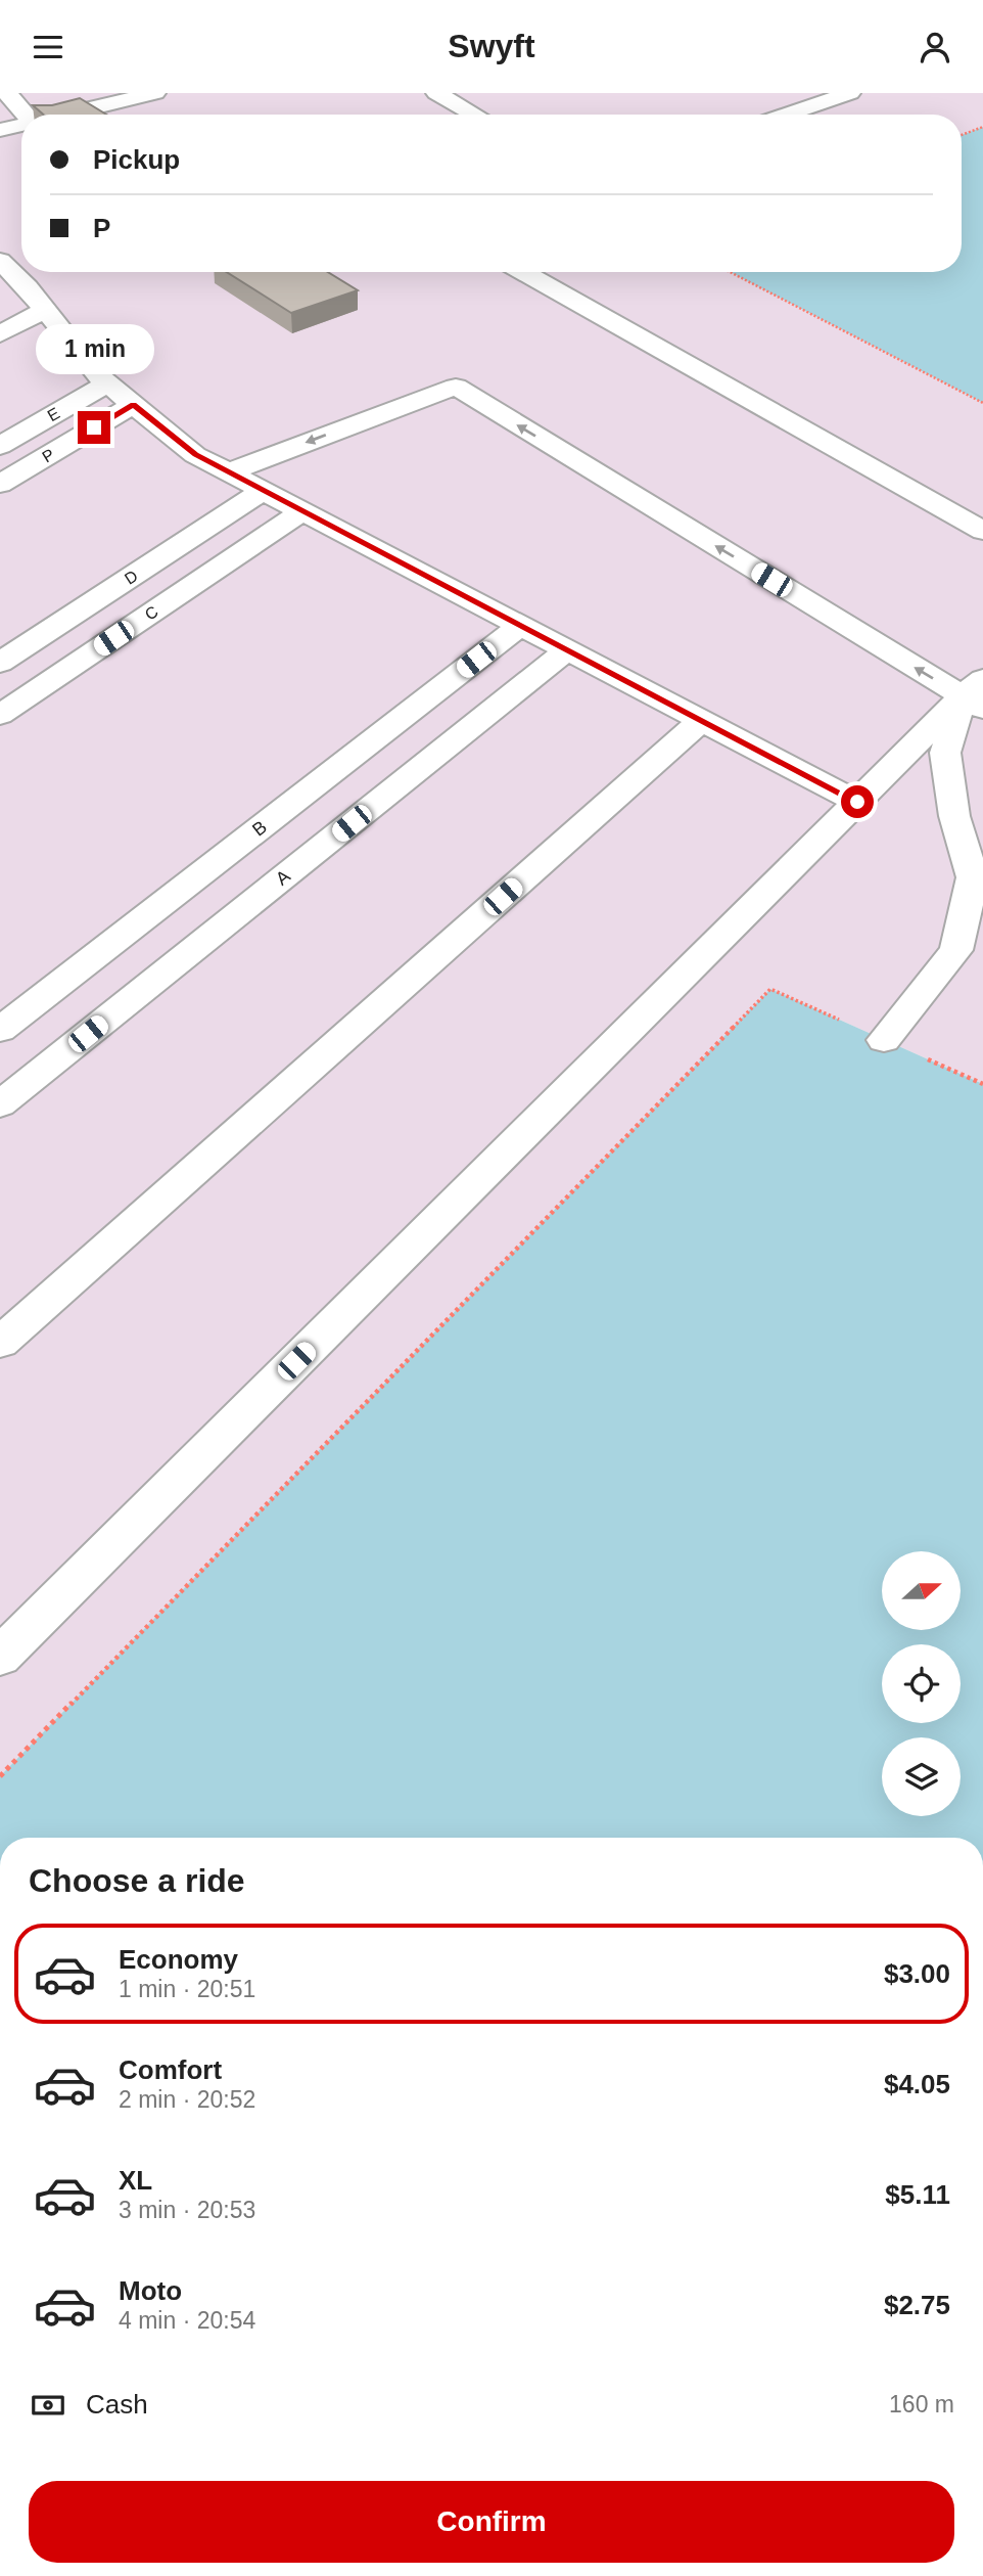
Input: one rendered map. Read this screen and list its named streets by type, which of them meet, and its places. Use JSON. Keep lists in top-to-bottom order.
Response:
{
  "streets": {
    "lane": [
      "E",
      "P",
      "D",
      "C",
      "B",
      "A"
    ]
  },
  "north": "right",
  "page": {
    "header": "Swyft",
    "banner": ["Pickup", "P"],
    "bubble": "1 min",
    "heading": "Choose a ride",
    "list": [
      {
        "name": "Economy",
        "note": "1 min · 20:51",
        "value": "$3.00"
      },
      {
        "name": "Comfort",
        "note": "2 min · 20:52",
        "value": "$4.05"
      },
      {
        "name": "XL",
        "note": "3 min · 20:53",
        "value": "$5.11"
      },
      {
        "name": "Moto",
        "note": "4 min · 20:54",
        "value": "$2.75"
      }
    ],
    "pay": ["Cash", "160 m"],
    "buttons": "Confirm"
  }
}
